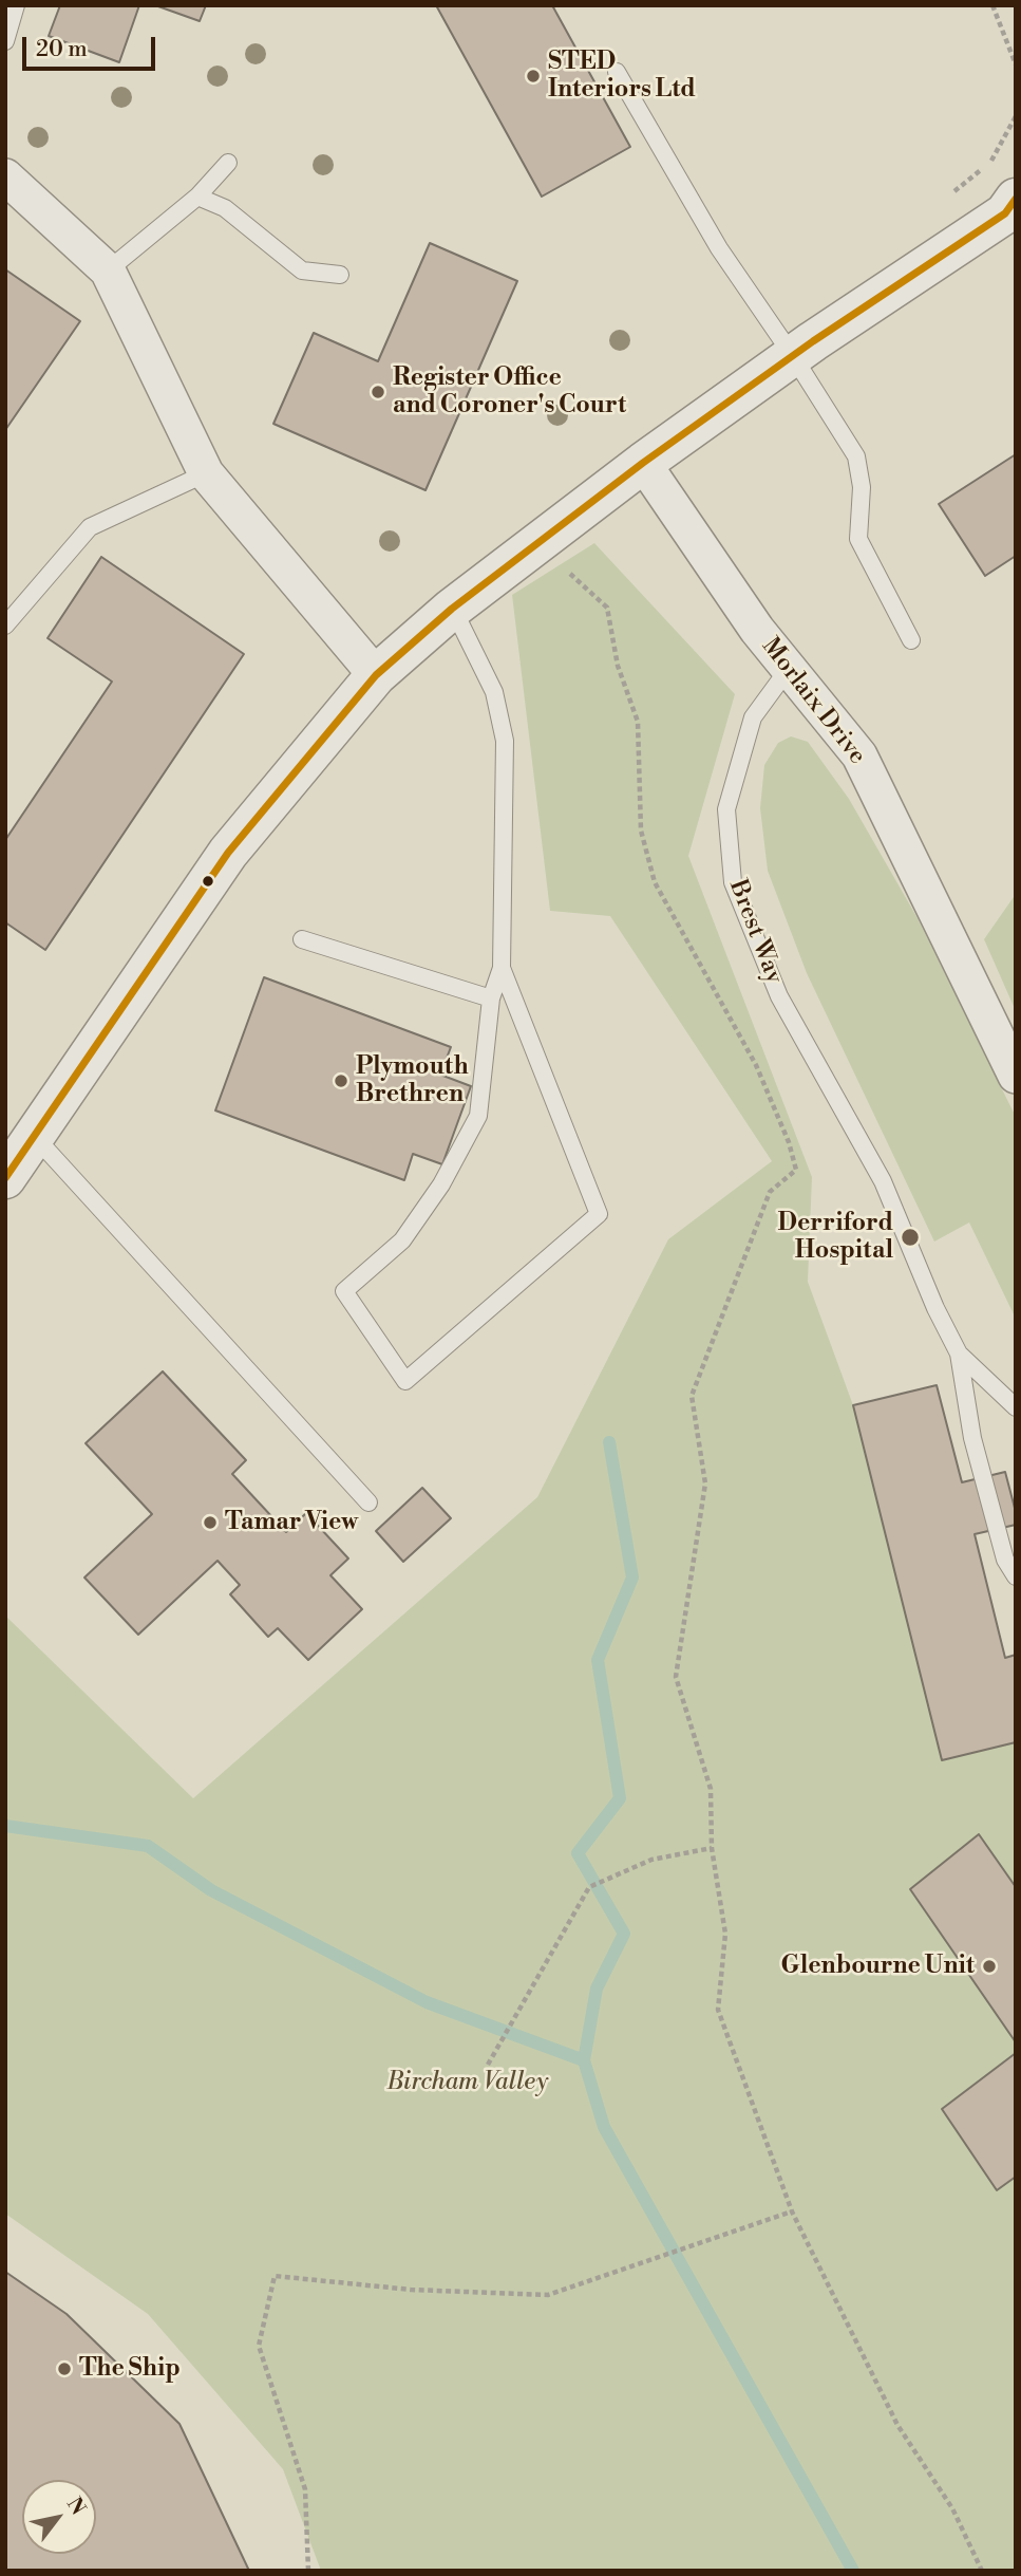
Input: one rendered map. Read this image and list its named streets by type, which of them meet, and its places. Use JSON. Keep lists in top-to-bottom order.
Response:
{
  "streets": {
    "street": ["Morlaix Drive"],
    "lane": ["Brest Way"]
  },
  "crossings": [
    ["Morlaix Drive", "Brest Way"]
  ],
  "parks": ["Bircham Valley"],
  "places": [
    "STED Interiors Ltd",
    "Register Office and Coroner's Court",
    "Plymouth Brethren",
    "Derriford Hospital",
    "Tamar View",
    "Glenbourne Unit",
    "The Ship"
  ],
  "scale_bar": "20 m",
  "north": "top right"
}
